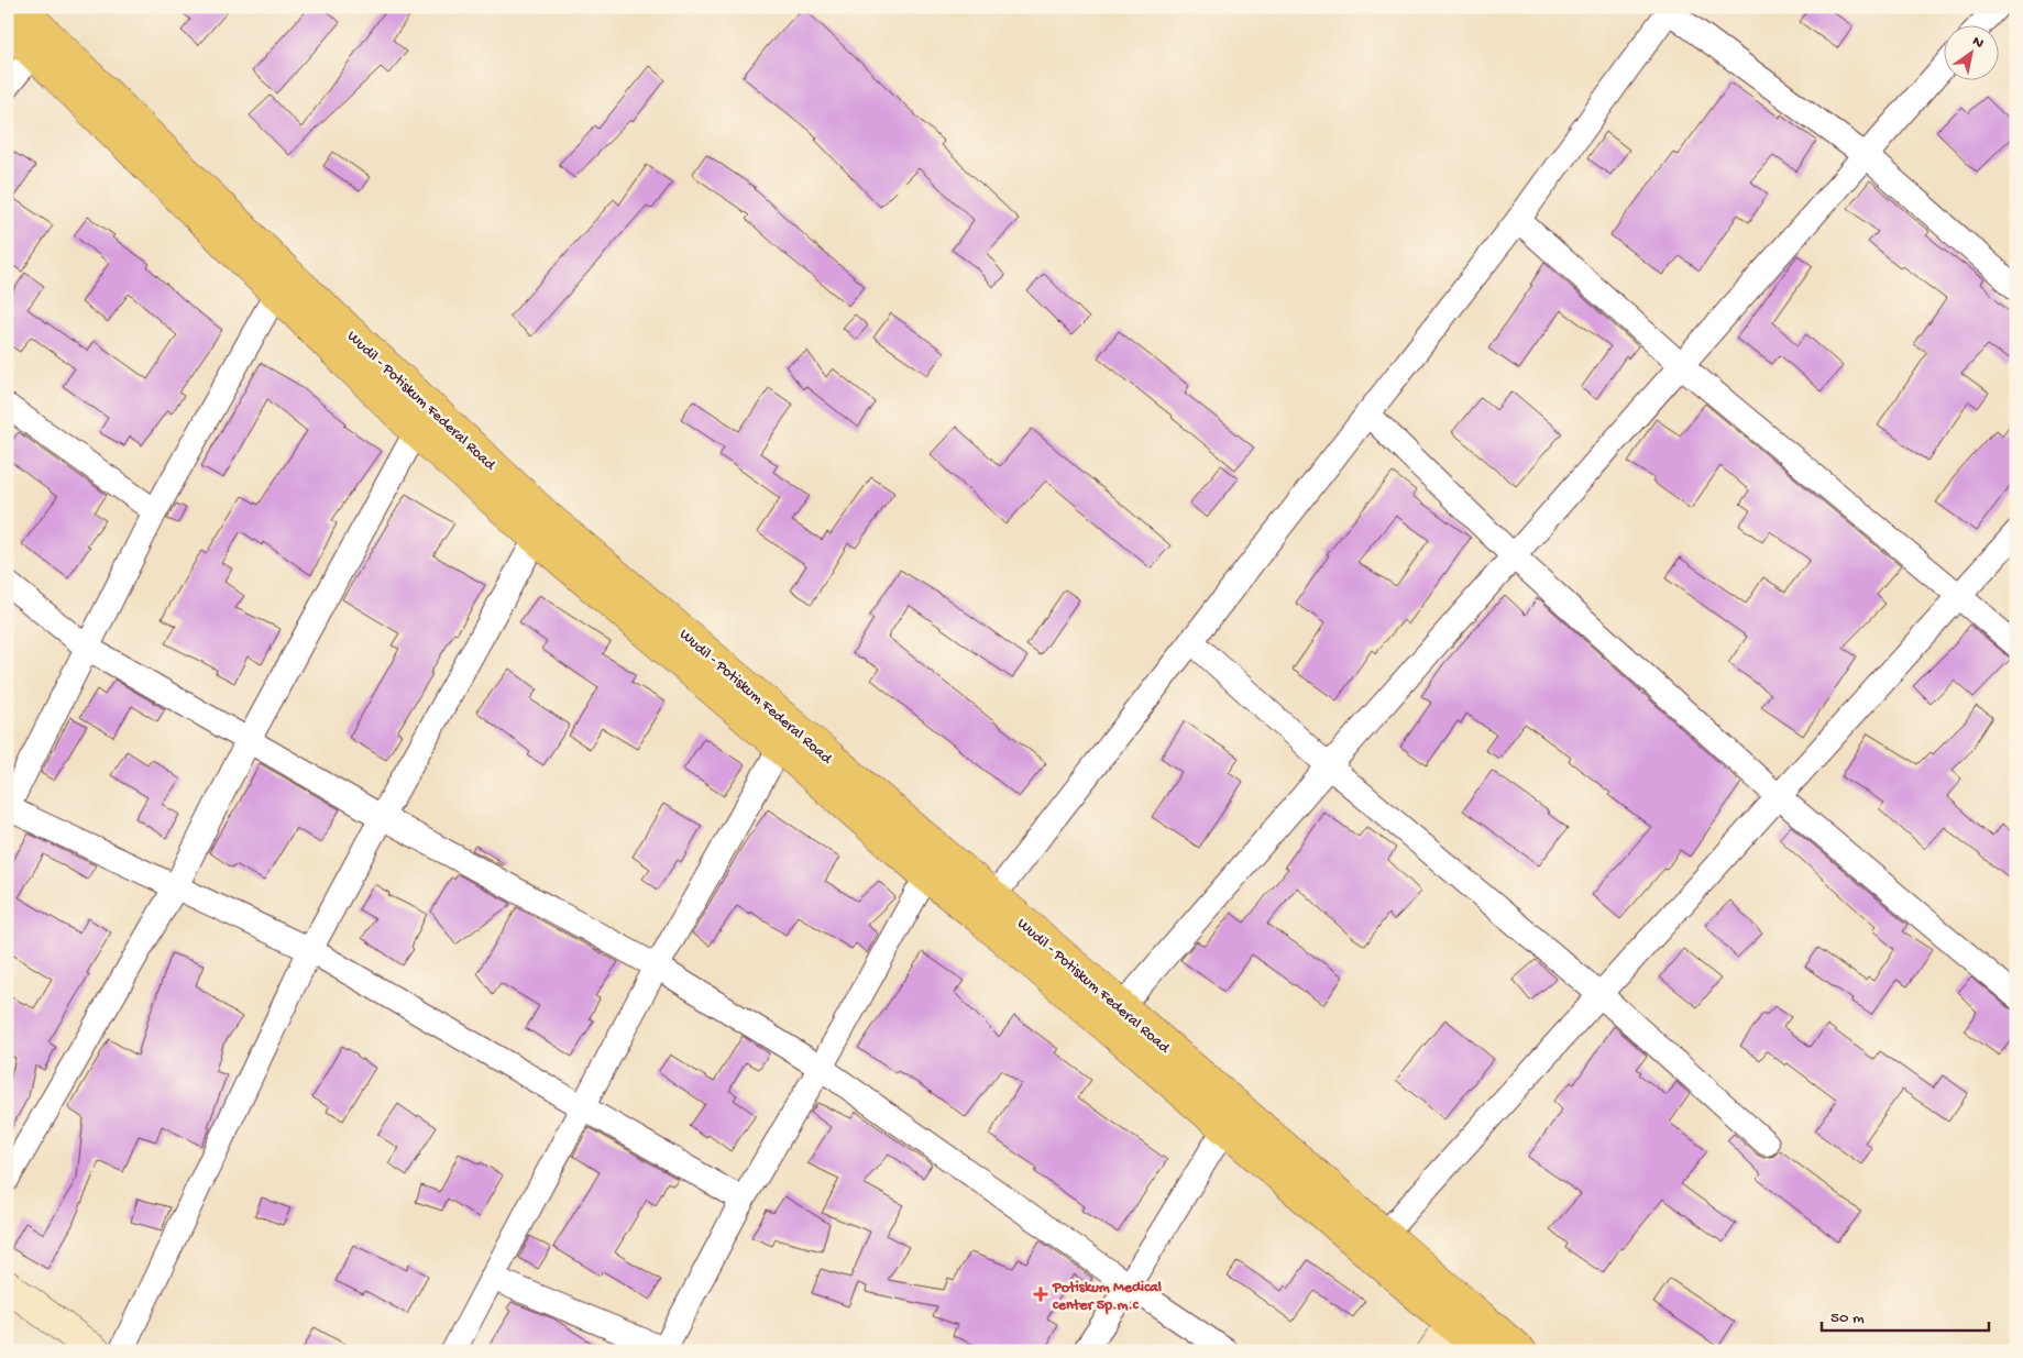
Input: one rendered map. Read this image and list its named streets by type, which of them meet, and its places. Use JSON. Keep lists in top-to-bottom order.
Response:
{
  "streets": {
    "main road": ["Wudil - Potiskum Federal Road"]
  },
  "places": {
    "health": ["Potiskum Medical center 5p.m.c"]
  },
  "scale_bar": "50 m",
  "north": "top right"
}
